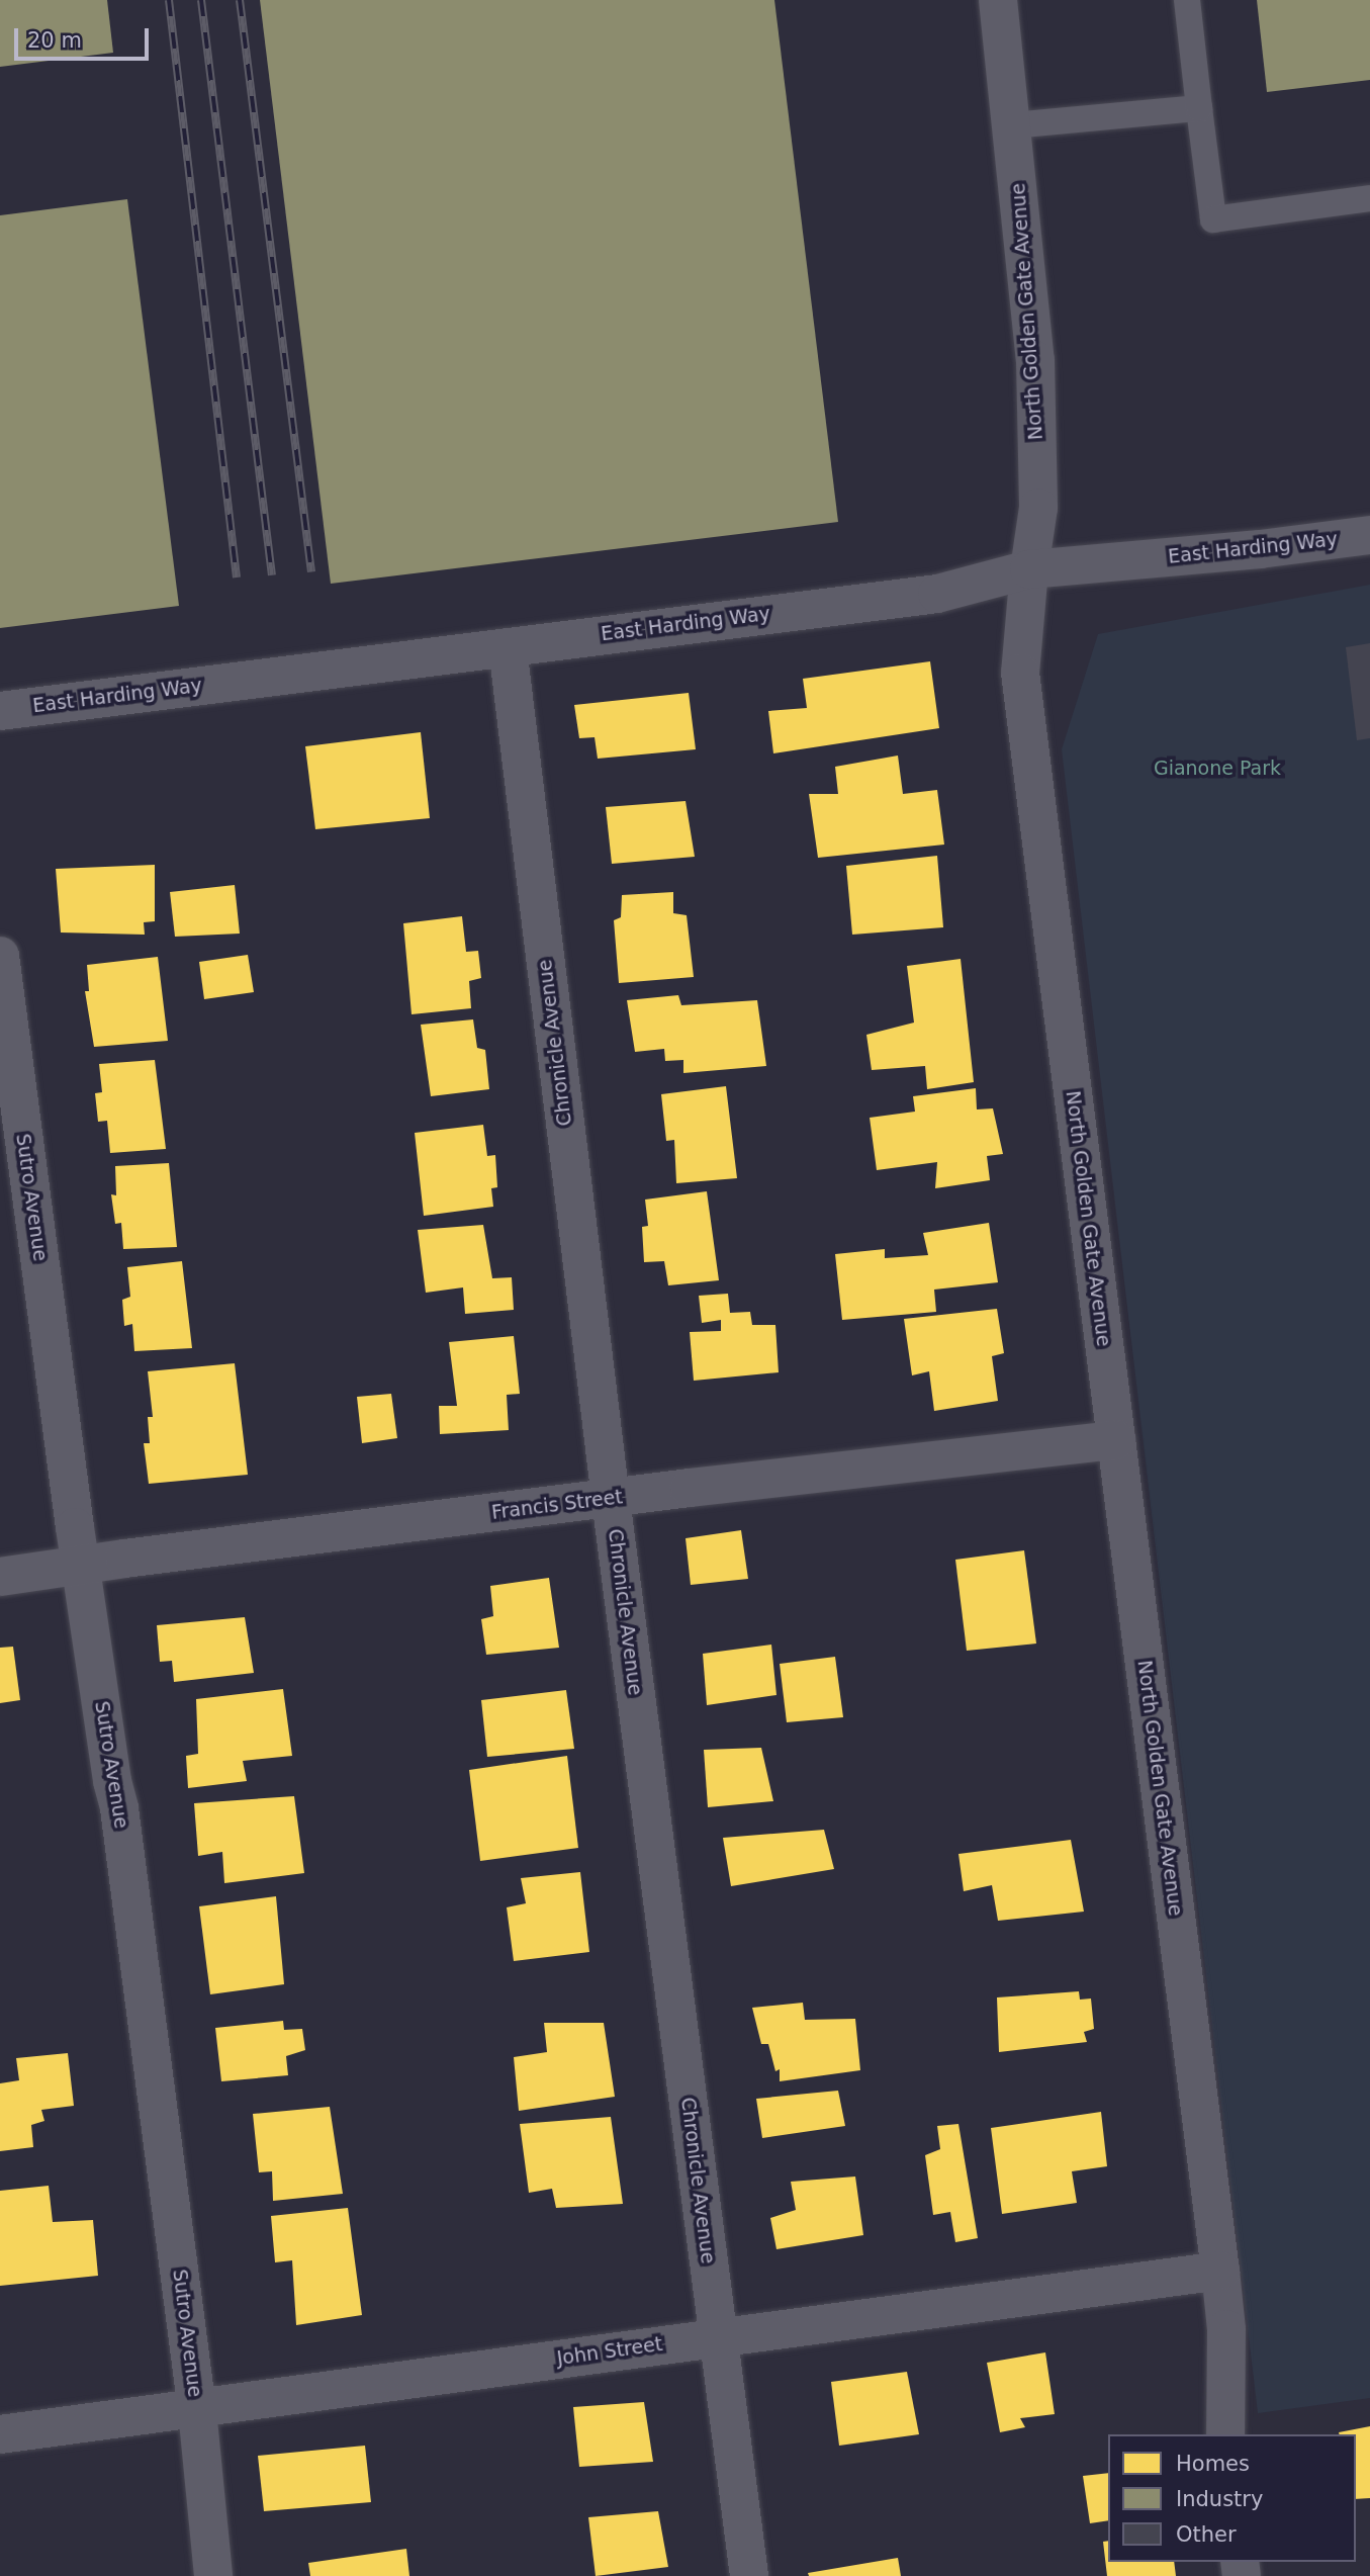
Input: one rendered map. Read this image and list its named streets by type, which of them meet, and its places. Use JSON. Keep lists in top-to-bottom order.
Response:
{
  "streets": {
    "street": [
      "North Golden Gate Avenue",
      "East Harding Way",
      "Chronicle Avenue",
      "Sutro Avenue",
      "Francis Street",
      "John Street"
    ]
  },
  "crossings": [
    ["North Golden Gate Avenue", "East Harding Way"],
    ["North Golden Gate Avenue", "Francis Street"],
    ["North Golden Gate Avenue", "John Street"],
    ["East Harding Way", "Chronicle Avenue"],
    ["Chronicle Avenue", "Francis Street"],
    ["Chronicle Avenue", "John Street"],
    ["Sutro Avenue", "Francis Street"],
    ["Sutro Avenue", "John Street"]
  ],
  "parks": ["Gianone Park"],
  "legend": ["Homes", "Industry", "Other"],
  "scale_bar": "20 m"
}
